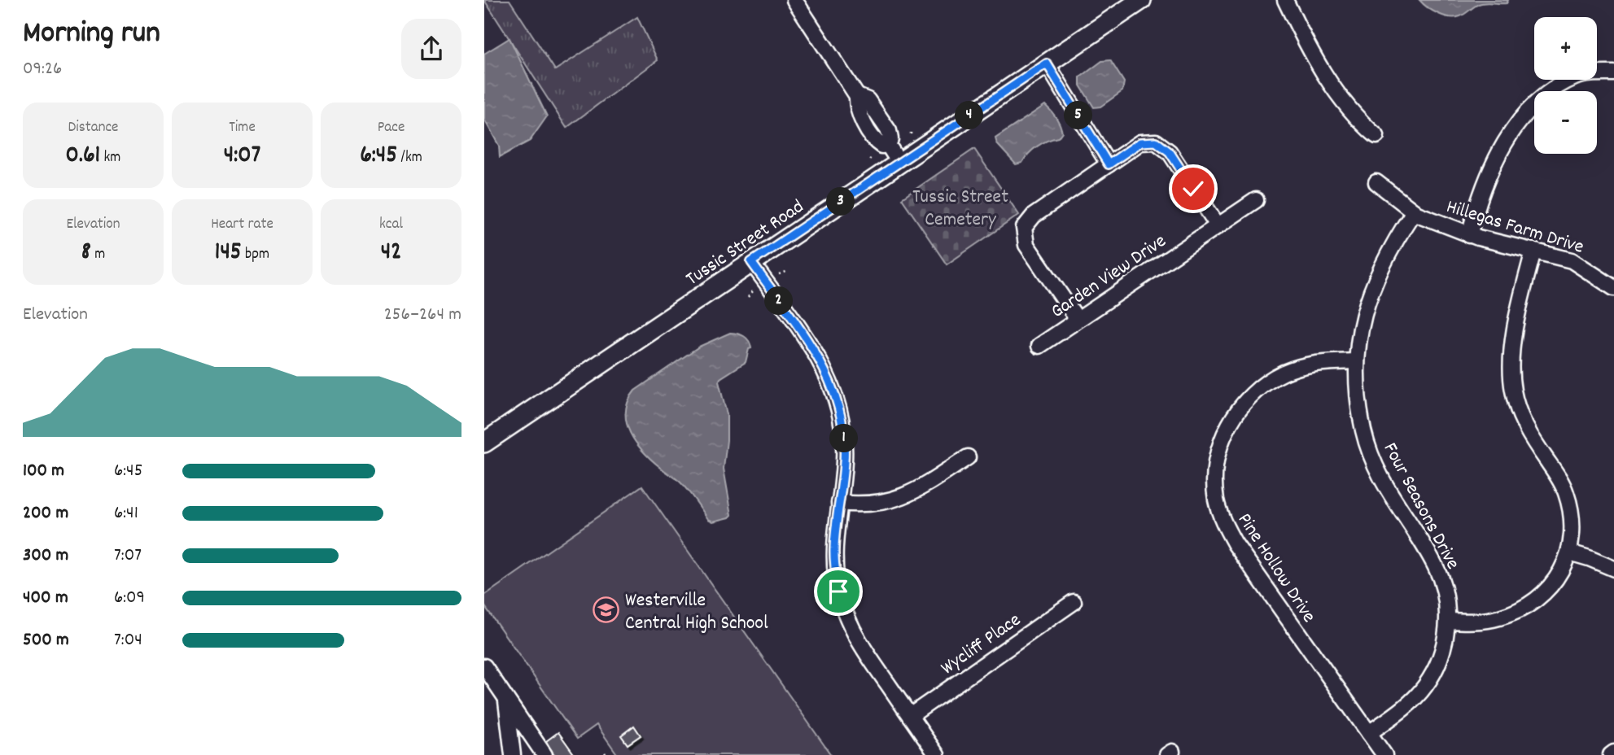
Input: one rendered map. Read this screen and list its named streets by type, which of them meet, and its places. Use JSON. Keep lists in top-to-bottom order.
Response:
{
  "streets": {
    "main road": ["Tussic Street Road"],
    "street": [
      "Hillegas Farm Drive",
      "Garden View Drive",
      "Four Seasons Drive",
      "Pine Hollow Drive",
      "Wycliff Place"
    ]
  },
  "crossings": [
    ["Hillegas Farm Drive", "Four Seasons Drive"],
    ["Four Seasons Drive", "Pine Hollow Drive"]
  ],
  "parks": ["Tussic Street Cemetery"],
  "places": {
    "school or university": ["Westerville Central High School"]
  },
  "page": {
    "heading": ["Morning run", "09:26"],
    "map_buttons": ["+", "−"],
    "stats": [
      ["Distance", "0.61 km"],
      ["Time", "4:07"],
      ["Pace", "6:45 /km"],
      ["Elevation", "8 m"],
      ["Heart rate", "145 bpm"],
      ["kcal", "42"]
    ],
    "pins": [
      "4",
      "5",
      "3",
      "2",
      "1"
    ],
    "chart": ["Elevation", "256–264 m"],
    "list": [
      {
        "name": "100 m",
        "note": "6:45"
      },
      {
        "name": "200 m",
        "note": "6:41"
      },
      {
        "name": "300 m",
        "note": "7:07"
      },
      {
        "name": "400 m",
        "note": "6:09"
      },
      {
        "name": "500 m",
        "note": "7:04"
      }
    ]
  }
}
